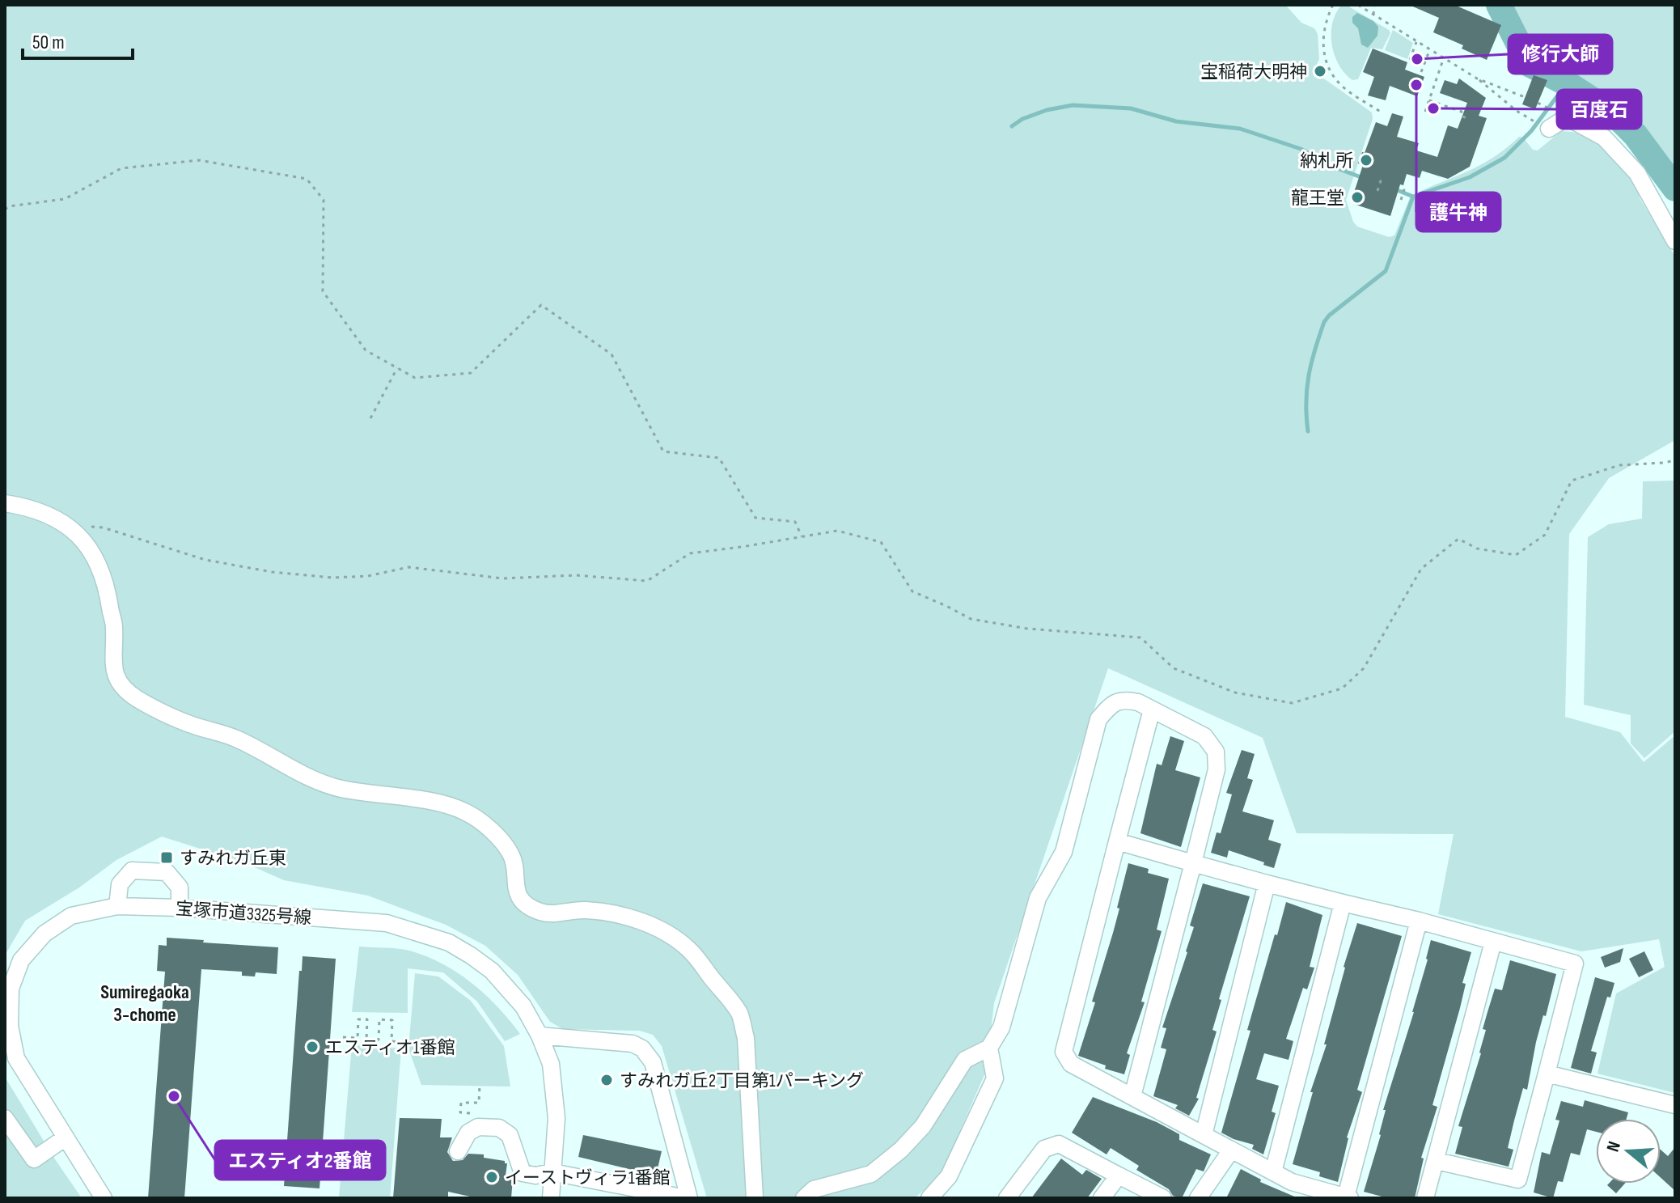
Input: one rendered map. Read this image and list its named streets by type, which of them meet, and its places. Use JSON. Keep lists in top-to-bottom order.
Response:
{
  "streets": {
    "street": ["宝塚市道3325号線"]
  },
  "districts": ["Sumiregaoka 3-chome"],
  "places": {
    "other": [
      "修行大師",
      "宝稲荷大明神",
      "護牛神",
      "百度石",
      "納札所",
      "龍王堂",
      "エスティオ1番館",
      "すみれガ丘2丁目第1パーキング",
      "エスティオ2番館",
      "イーストヴィラ1番館"
    ],
    "transit": ["すみれガ丘東"]
  },
  "scale_bar": "50 m",
  "north": "left"
}
